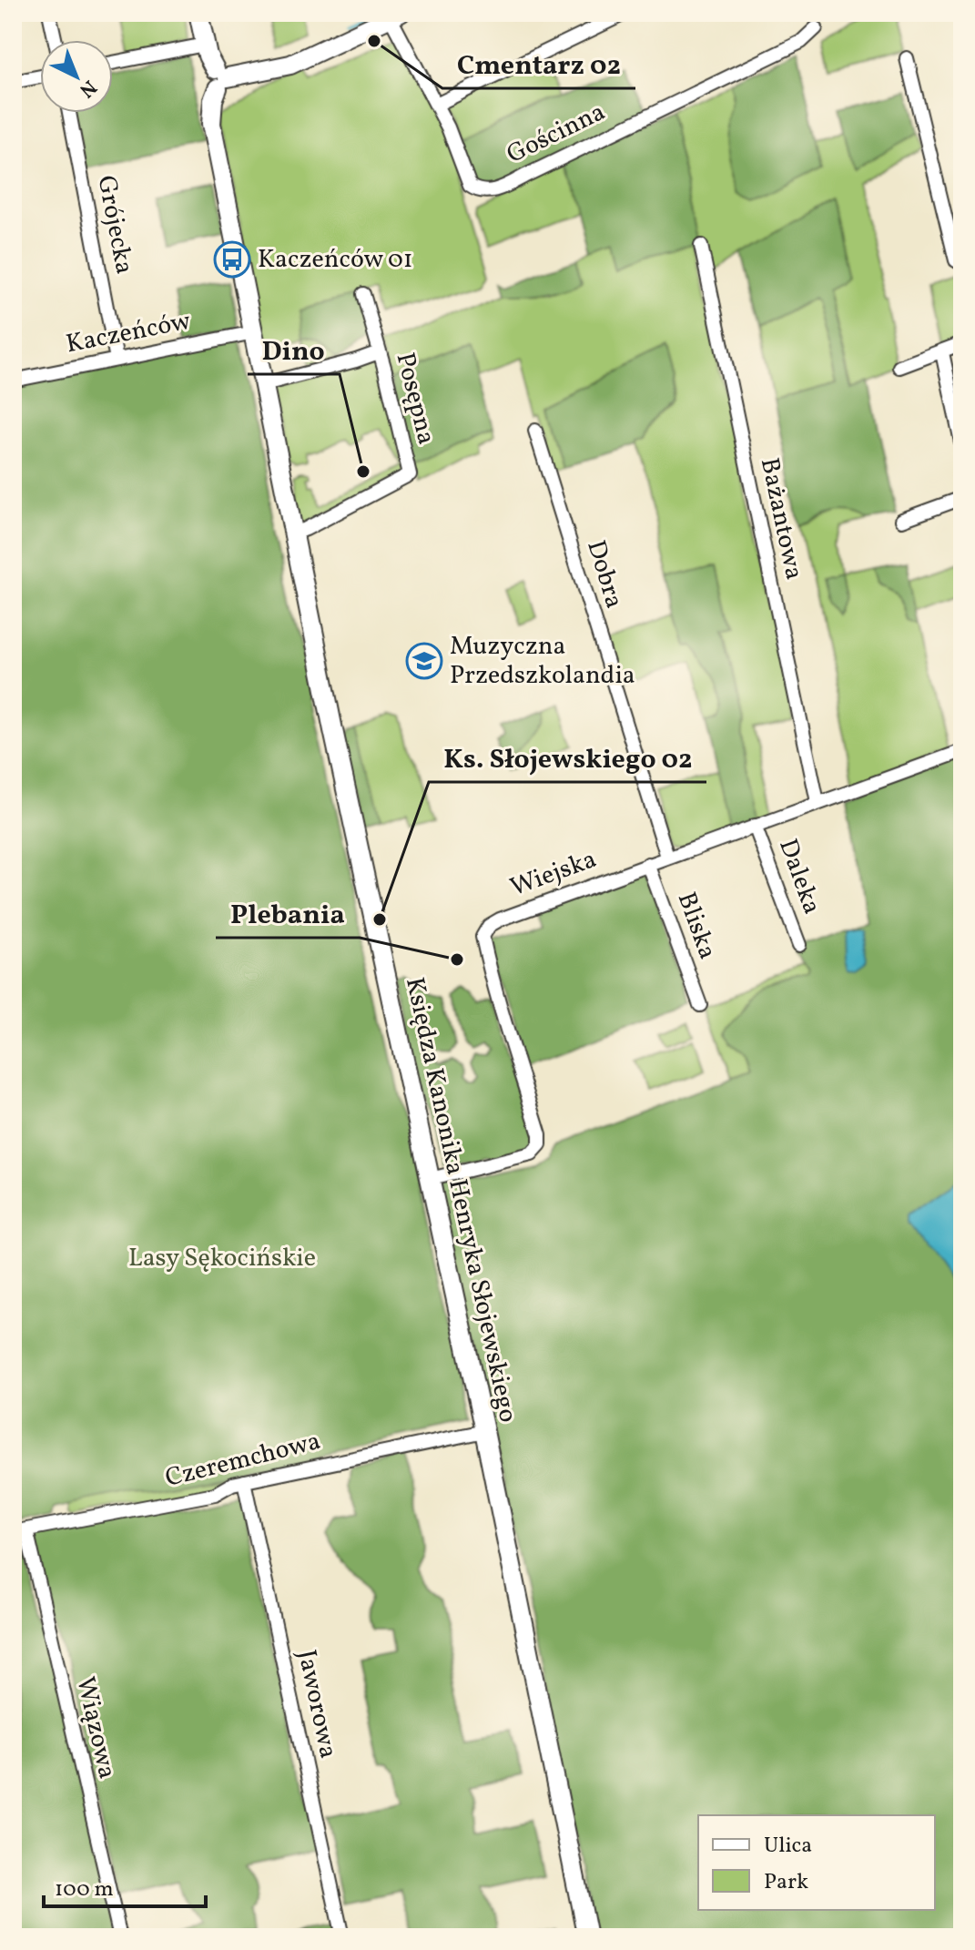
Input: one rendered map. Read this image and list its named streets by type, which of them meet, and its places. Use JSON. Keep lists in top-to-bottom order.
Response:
{
  "streets": {
    "street": [
      "Gościnna",
      "Grójecka",
      "Kaczeńców",
      "Posępna",
      "Bażantowa",
      "Dobra",
      "Wiejska",
      "Daleka",
      "Bliska",
      "Księdza Kanonika Henryka Słojewskiego",
      "Czeremchowa",
      "Jaworowa",
      "Wiązowa"
    ]
  },
  "crossings": [
    ["Grójecka", "Kaczeńców"],
    ["Kaczeńców", "Księdza Kanonika Henryka Słojewskiego"],
    ["Posępna", "Księdza Kanonika Henryka Słojewskiego"],
    ["Bażantowa", "Wiejska"],
    ["Dobra", "Wiejska"],
    ["Wiejska", "Daleka"],
    ["Wiejska", "Bliska"],
    ["Wiejska", "Księdza Kanonika Henryka Słojewskiego"],
    ["Księdza Kanonika Henryka Słojewskiego", "Czeremchowa"],
    ["Czeremchowa", "Jaworowa"],
    ["Czeremchowa", "Wiązowa"]
  ],
  "parks": ["Lasy Sękocińskie"],
  "places": {
    "other": [
      "Cmentarz 02",
      "Dino",
      "Ks. Słojewskiego 02",
      "Plebania"
    ],
    "bus stop": ["Kaczeńców 01"],
    "school or university": ["Muzyczna Przedszkolandia"]
  },
  "legend": ["Ulica", "Park"],
  "scale_bar": "100 m",
  "north": "bottom right"
}
